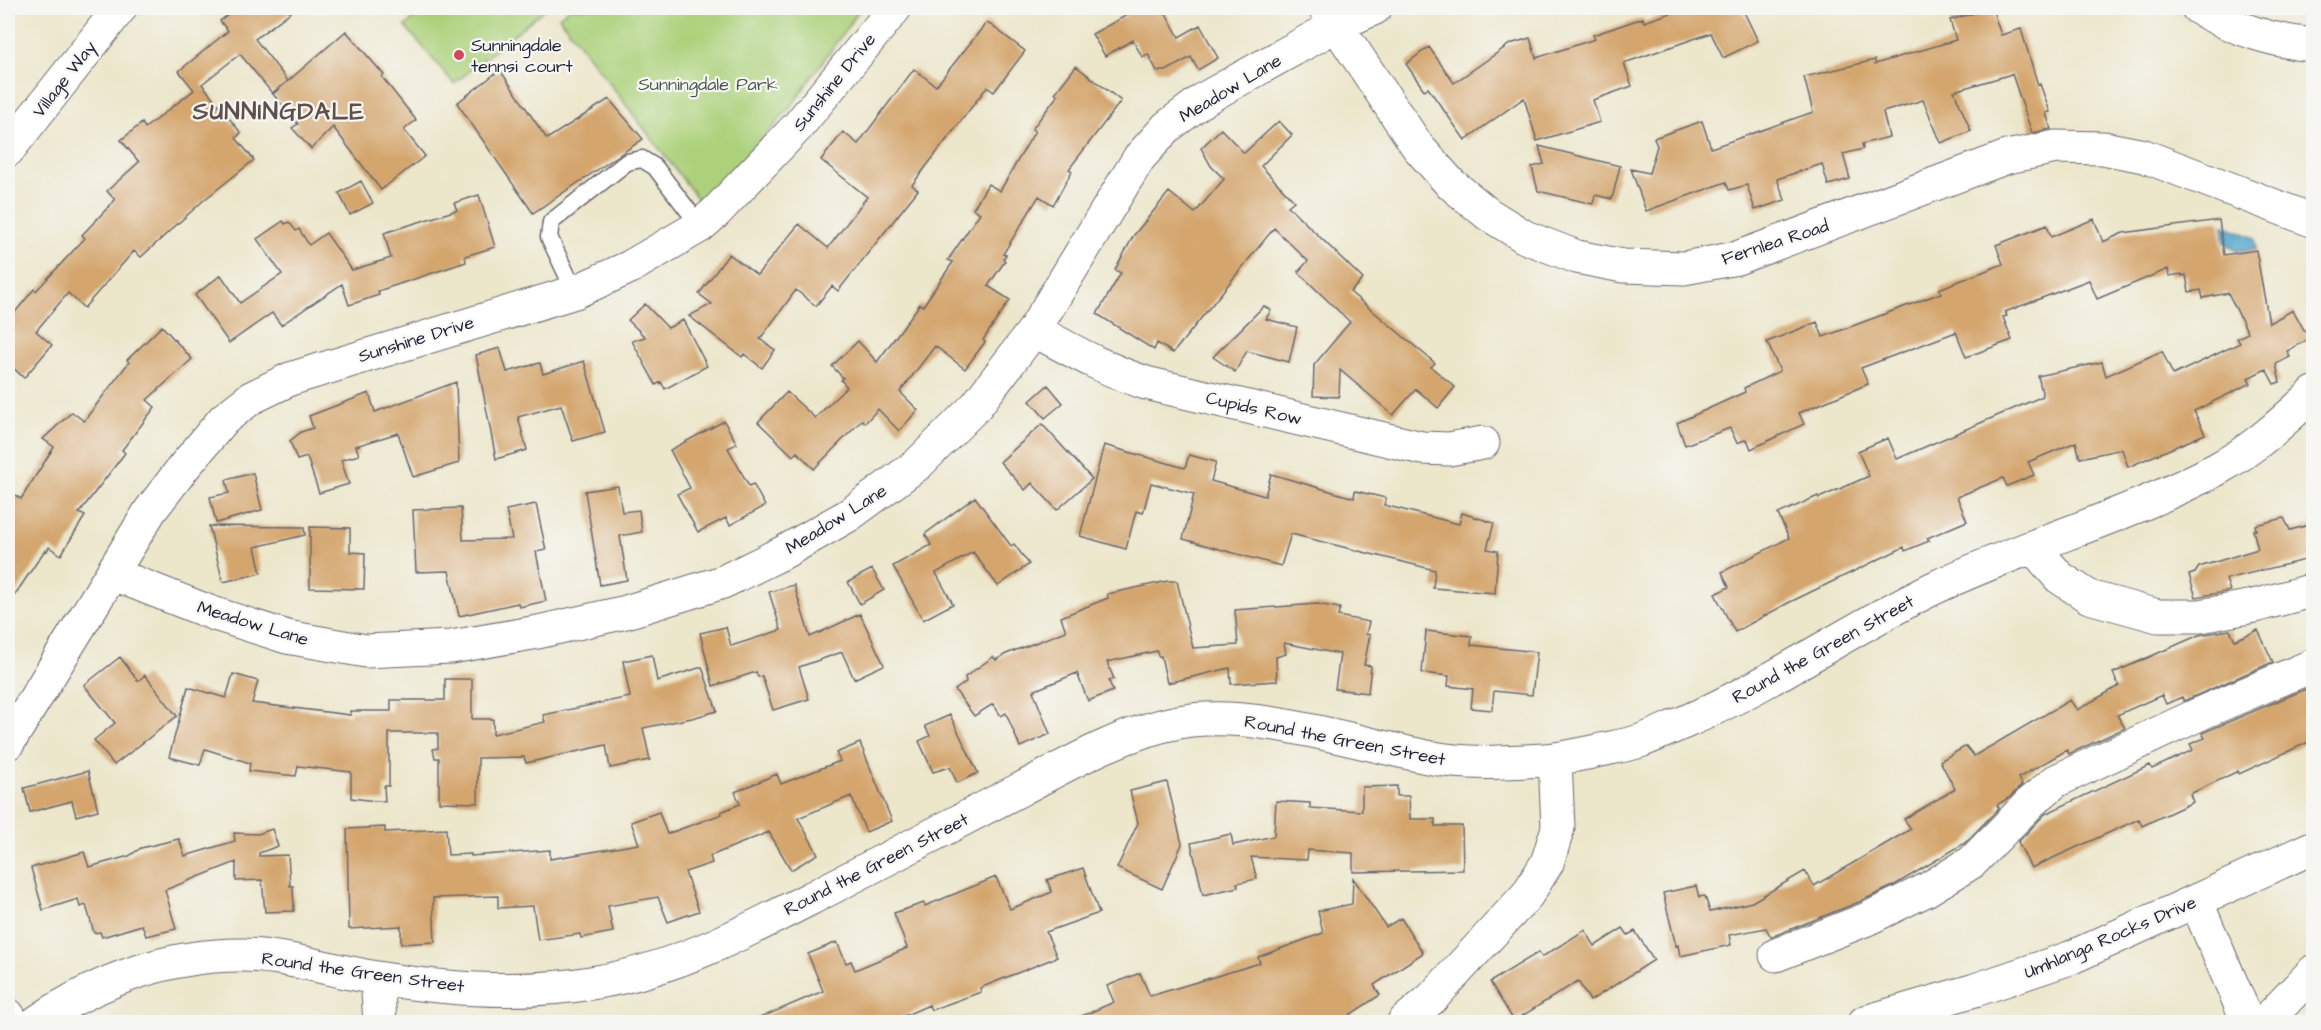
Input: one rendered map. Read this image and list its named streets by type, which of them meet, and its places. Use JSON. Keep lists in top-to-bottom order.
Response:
{
  "streets": {
    "street": [
      "Village Way",
      "Sunshine Drive",
      "Meadow Lane",
      "Fernlea Road",
      "Cupids Row",
      "Round the Green Street",
      "Umhlanga Rocks Drive"
    ]
  },
  "crossings": [
    ["Sunshine Drive", "Meadow Lane"],
    ["Meadow Lane", "Fernlea Road"],
    ["Meadow Lane", "Cupids Row"]
  ],
  "districts": ["SUNNINGDALE"],
  "parks": ["Sunningdale Park"],
  "places": ["Sunningdale tennsi court"]
}
